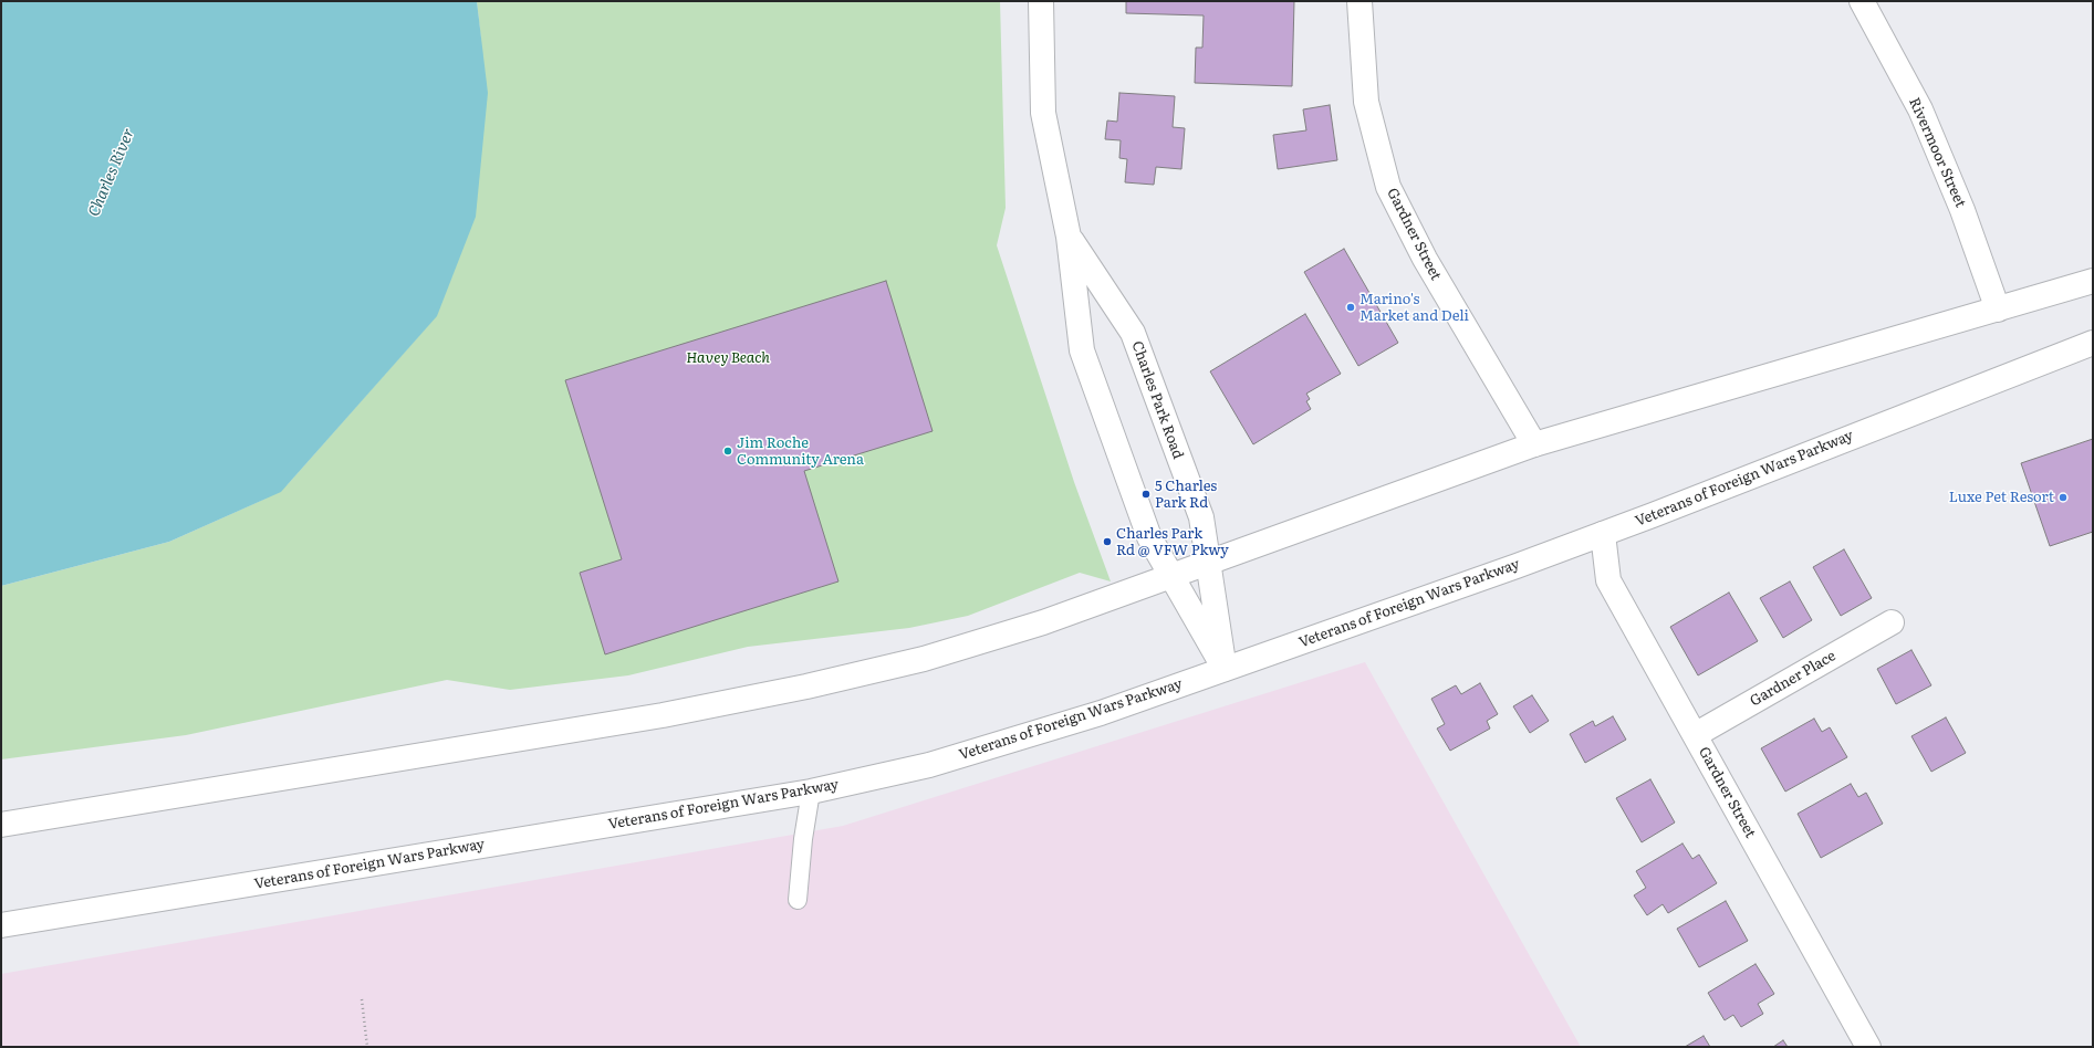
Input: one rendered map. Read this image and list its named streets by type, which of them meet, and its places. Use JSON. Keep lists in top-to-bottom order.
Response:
{
  "streets": {
    "main road": [
      "Rivermoor Street",
      "Gardner Street",
      "Charles Park Road",
      "Veterans of Foreign Wars Parkway",
      "Gardner Place"
    ]
  },
  "crossings": [
    ["Gardner Street", "Veterans of Foreign Wars Parkway"],
    ["Gardner Street", "Gardner Place"],
    ["Charles Park Road", "Veterans of Foreign Wars Parkway"]
  ],
  "water": ["Charles River"],
  "parks": ["Havey Beach"],
  "places": [
    "Marino's Market and Deli",
    "Jim Roche Community Arena",
    "5 Charles Park Rd",
    "Luxe Pet Resort",
    "Charles Park Rd @ VFW Pkwy"
  ]
}
